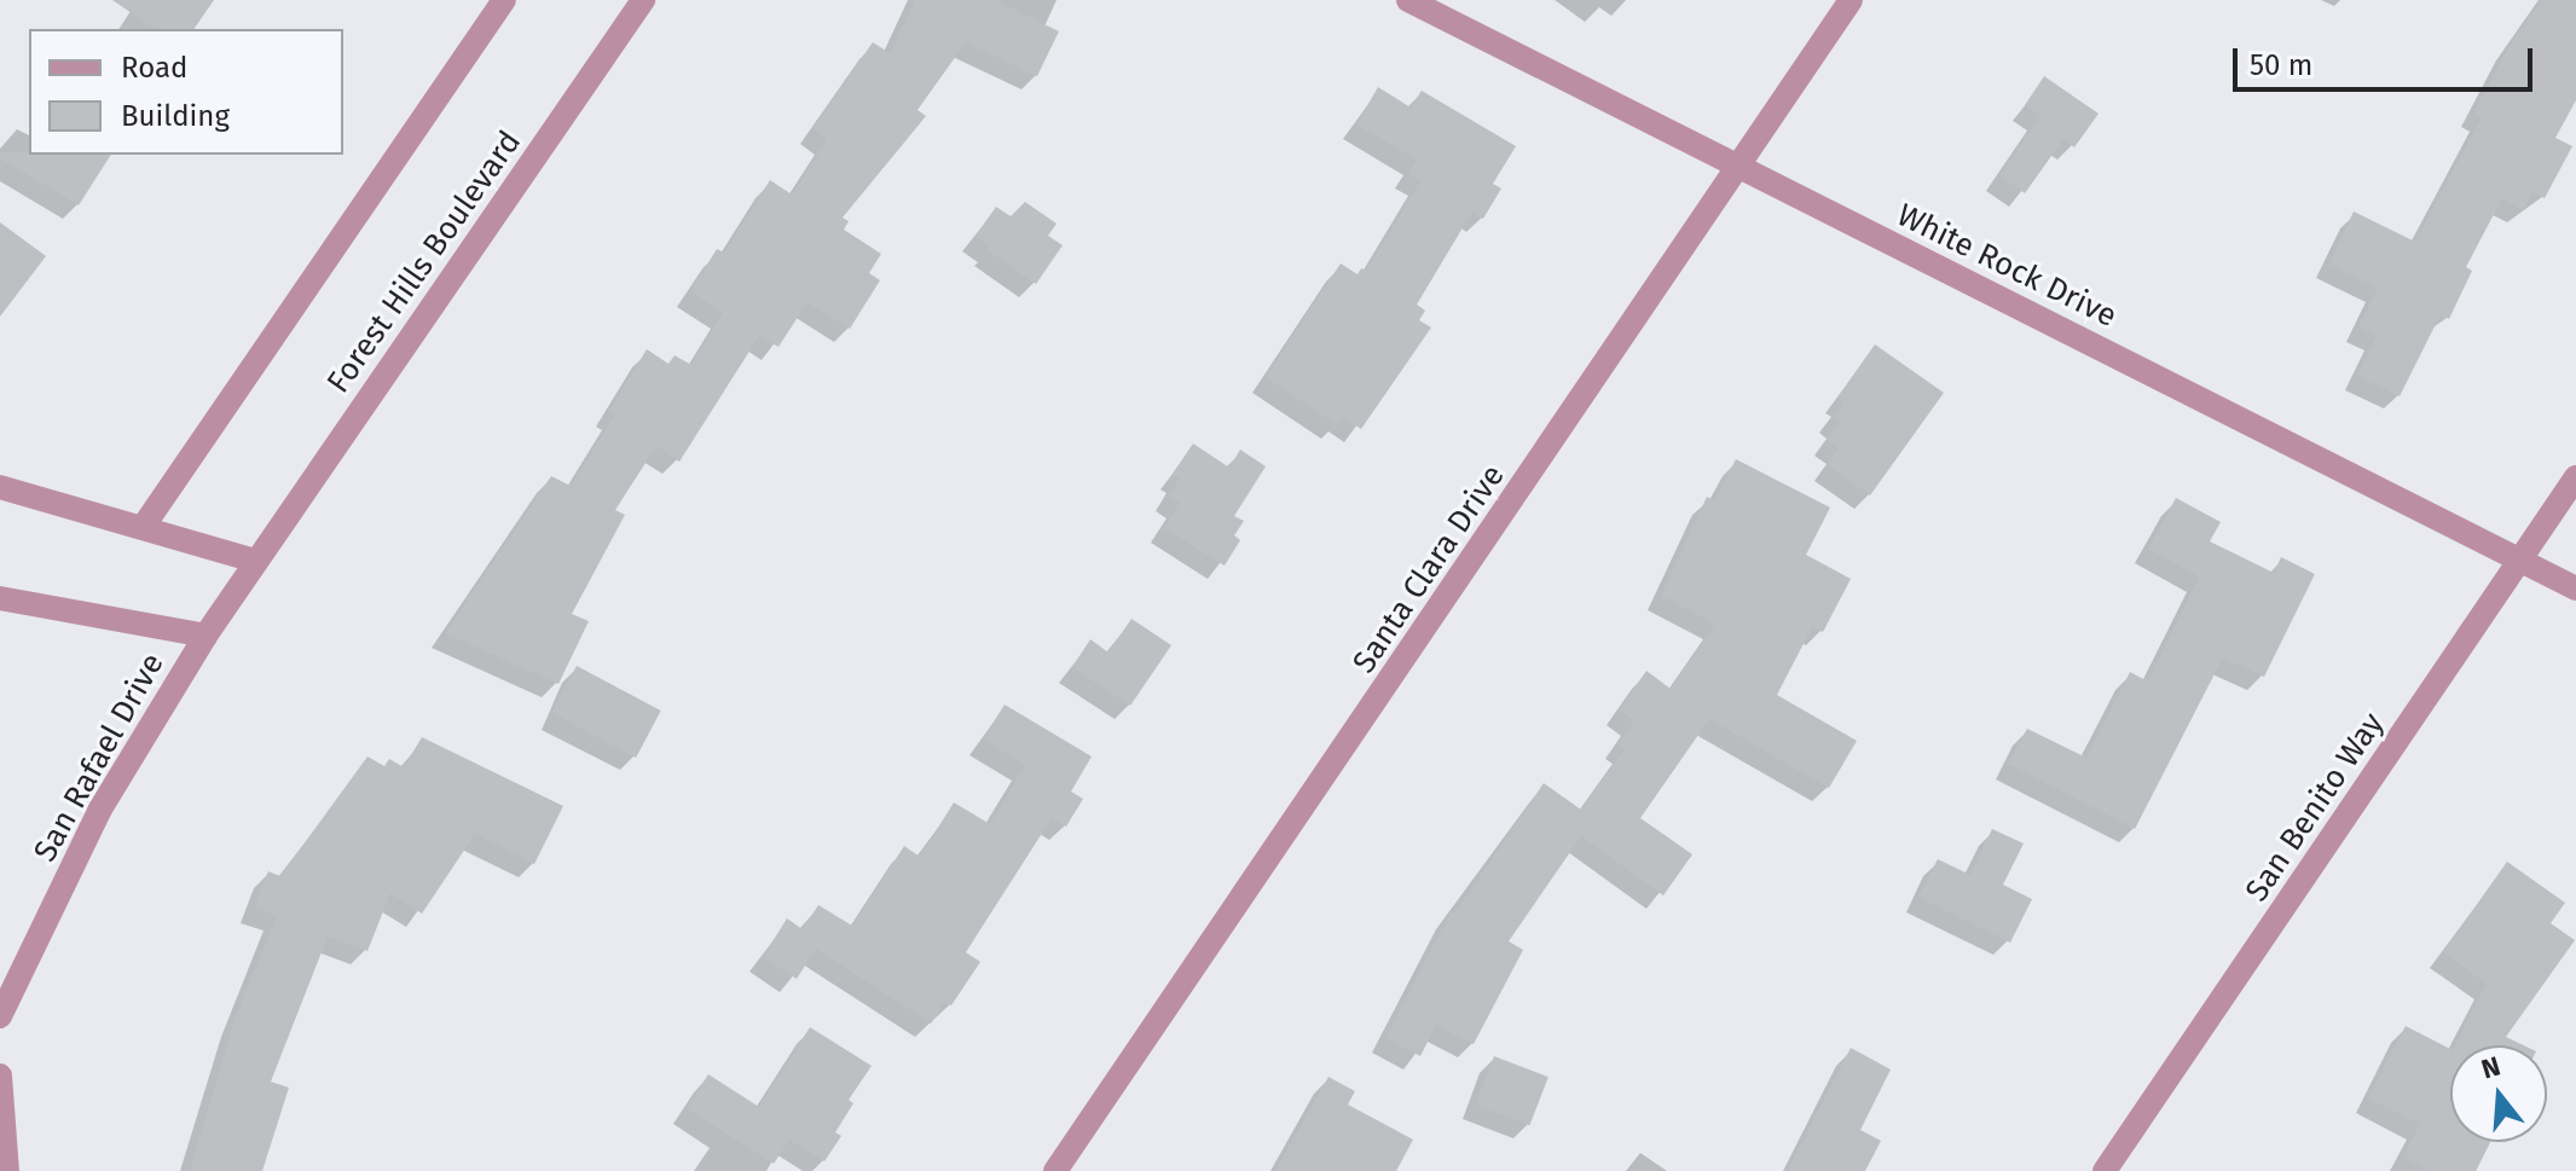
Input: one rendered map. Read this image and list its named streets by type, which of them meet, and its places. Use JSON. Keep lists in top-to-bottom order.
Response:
{
  "streets": {
    "street": [
      "Forest Hills Boulevard",
      "White Rock Drive",
      "Santa Clara Drive",
      "San Rafael Drive",
      "San Benito Way"
    ]
  },
  "crossings": [
    ["Forest Hills Boulevard", "San Rafael Drive"],
    ["White Rock Drive", "Santa Clara Drive"],
    ["White Rock Drive", "San Benito Way"]
  ],
  "legend": ["Road", "Building"],
  "scale_bar": "50 m",
  "north": "top"
}
